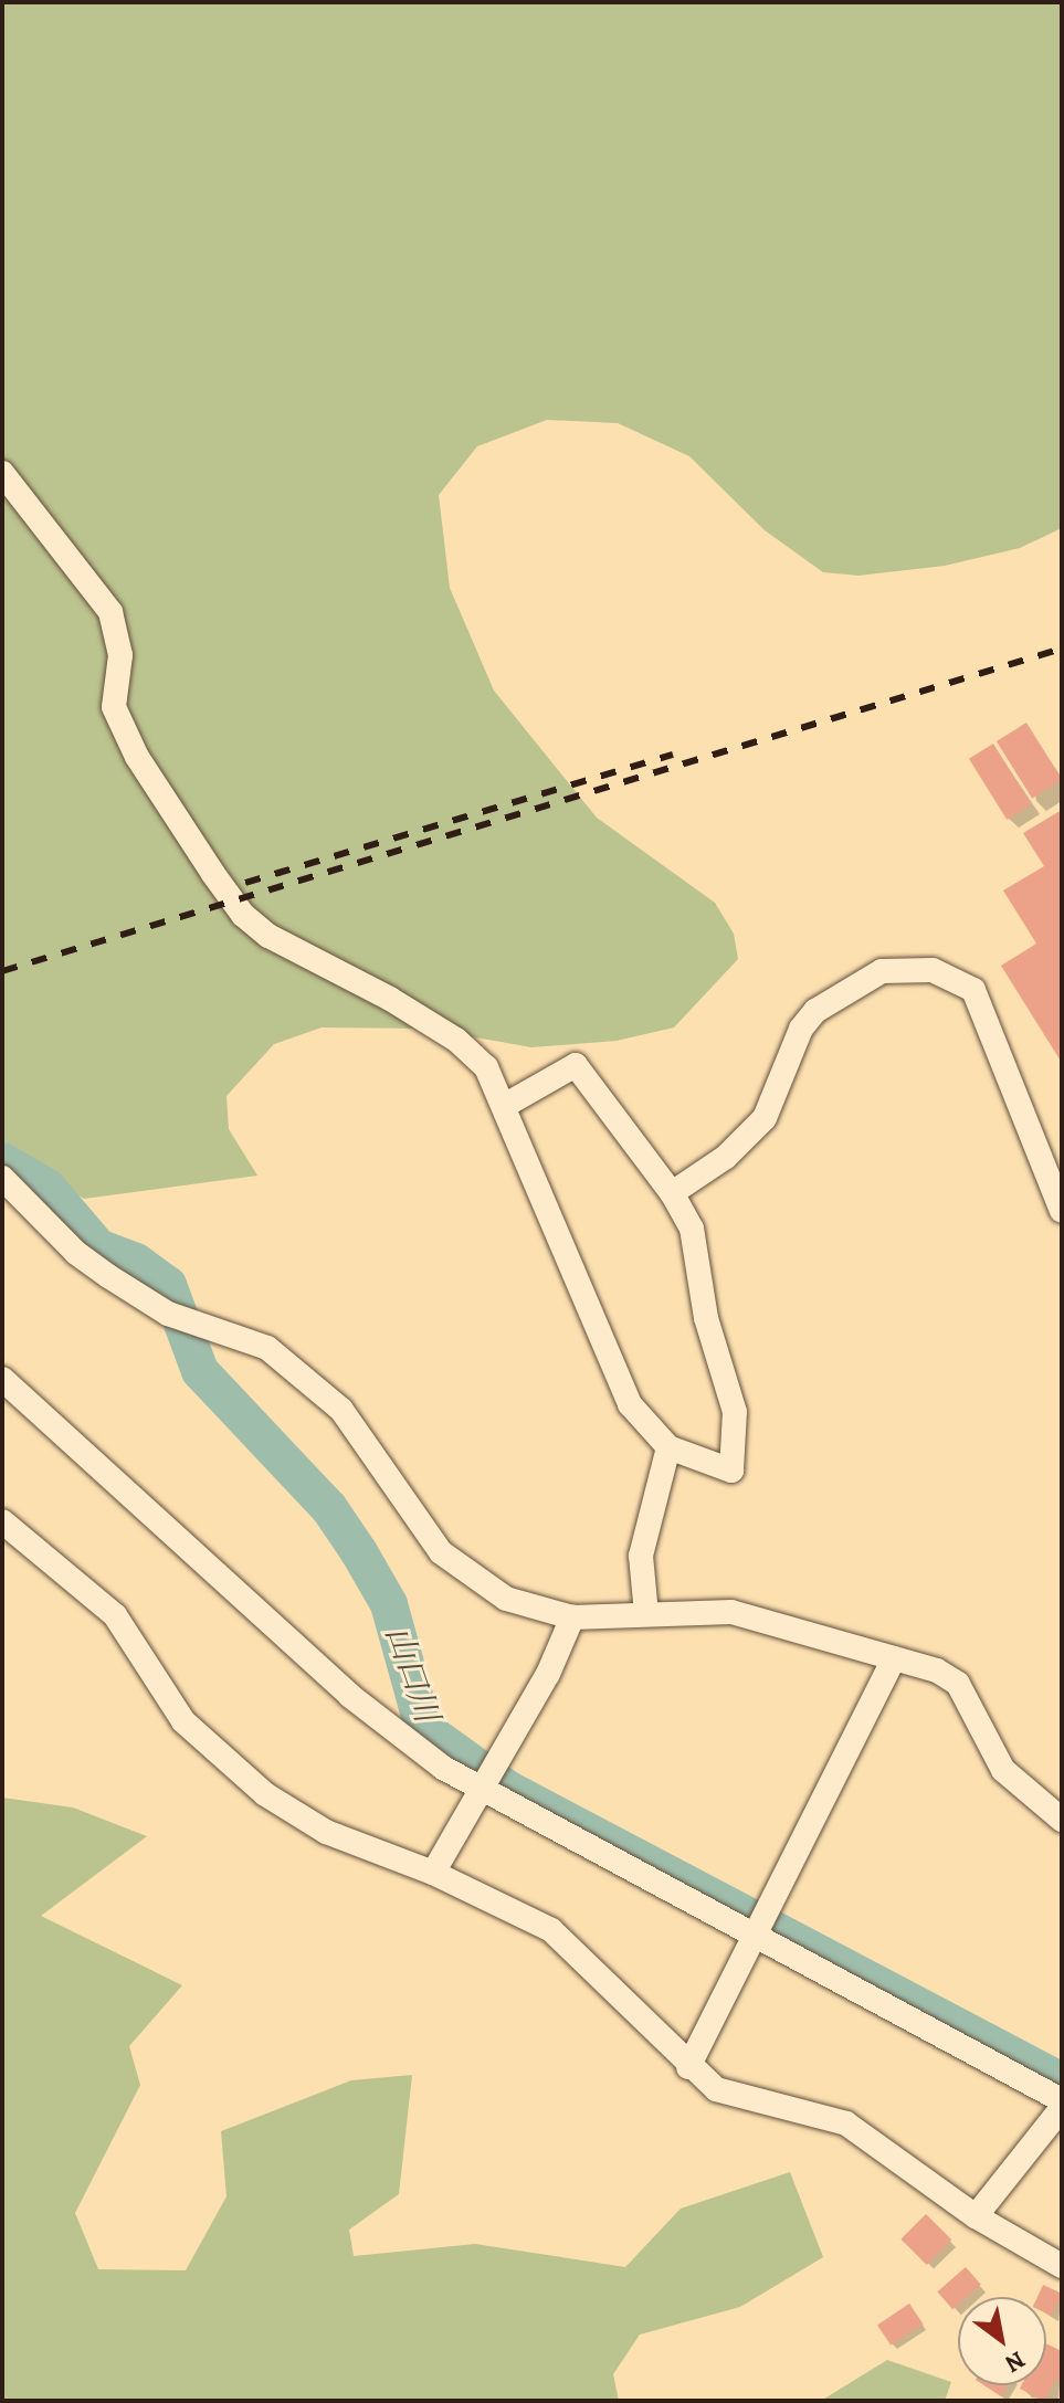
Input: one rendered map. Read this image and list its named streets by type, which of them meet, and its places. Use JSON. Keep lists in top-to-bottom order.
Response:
{
  "water": ["山口川"],
  "north": "bottom right"
}
